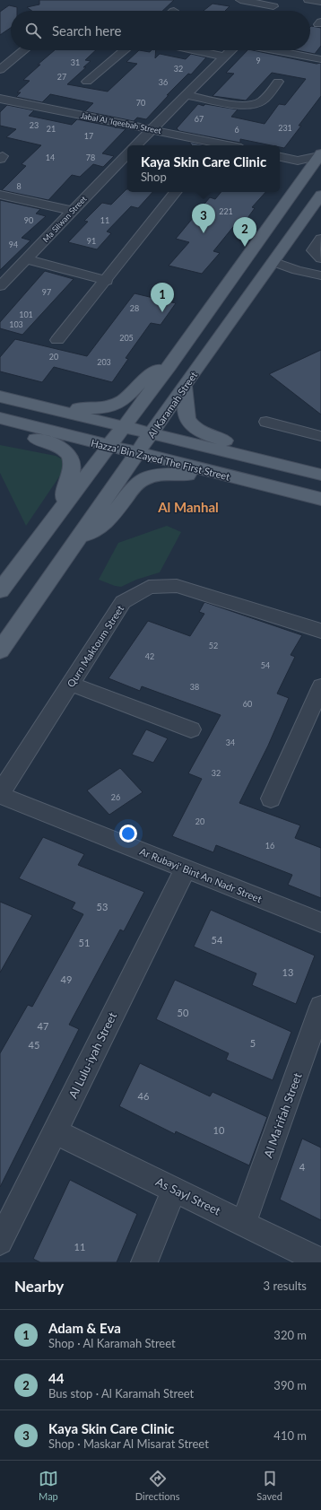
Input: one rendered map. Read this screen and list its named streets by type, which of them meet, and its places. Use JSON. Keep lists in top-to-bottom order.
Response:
{
  "streets": {
    "main road": ["Al Karamah Street", "Hazza' Bin Zayed The First Street"],
    "street": [
      "Jabal Al 'Iqeebah Street",
      "Ma Silwan Street",
      "Qurn Maktoum Street",
      "Ar Rubayi' Bint An Nadr Street",
      "Al Lulu-iyah Street",
      "Al Ma'rifah Street",
      "As Sayl Street"
    ]
  },
  "crossings": [
    ["Al Karamah Street", "Hazza' Bin Zayed The First Street"],
    ["Qurn Maktoum Street", "Ar Rubayi' Bint An Nadr Street"],
    ["Ar Rubayi' Bint An Nadr Street", "Al Lulu-iyah Street"],
    ["Al Lulu-iyah Street", "As Sayl Street"],
    ["Al Ma'rifah Street", "As Sayl Street"]
  ],
  "districts": ["Al Manhal"],
  "house_numbers": [
    "9",
    "31",
    "32",
    "27",
    "36",
    "70",
    "67",
    "23",
    "231",
    "21",
    "6",
    "17",
    "14",
    "78",
    "8",
    "221",
    "90",
    "11",
    "91",
    "94",
    "97",
    "28",
    "101",
    "103",
    "205",
    "20",
    "203",
    "52",
    "42",
    "54",
    "38",
    "60",
    "34",
    "32",
    "26",
    "20",
    "16",
    "53",
    "54",
    "51",
    "13",
    "49",
    "50",
    "47",
    "5",
    "45",
    "46",
    "10",
    "4",
    "11"
  ],
  "page": {
    "search": "Search here",
    "popup": ["Kaya Skin Care Clinic", "Shop"],
    "pins": ["3", "2", "1"],
    "heading": ["Nearby", "3 results"],
    "list": [
      {
        "mark": "1",
        "name": "Adam & Eva",
        "note": "Shop · Al Karamah Street",
        "value": "320 m"
      },
      {
        "mark": "2",
        "name": "44",
        "note": "Bus stop · Al Karamah Street",
        "value": "390 m"
      },
      {
        "mark": "3",
        "name": "Kaya Skin Care Clinic",
        "note": "Shop · Maskar Al Misarat Street",
        "value": "410 m"
      }
    ],
    "nav": ["Map", "Directions", "Saved"]
  }
}
